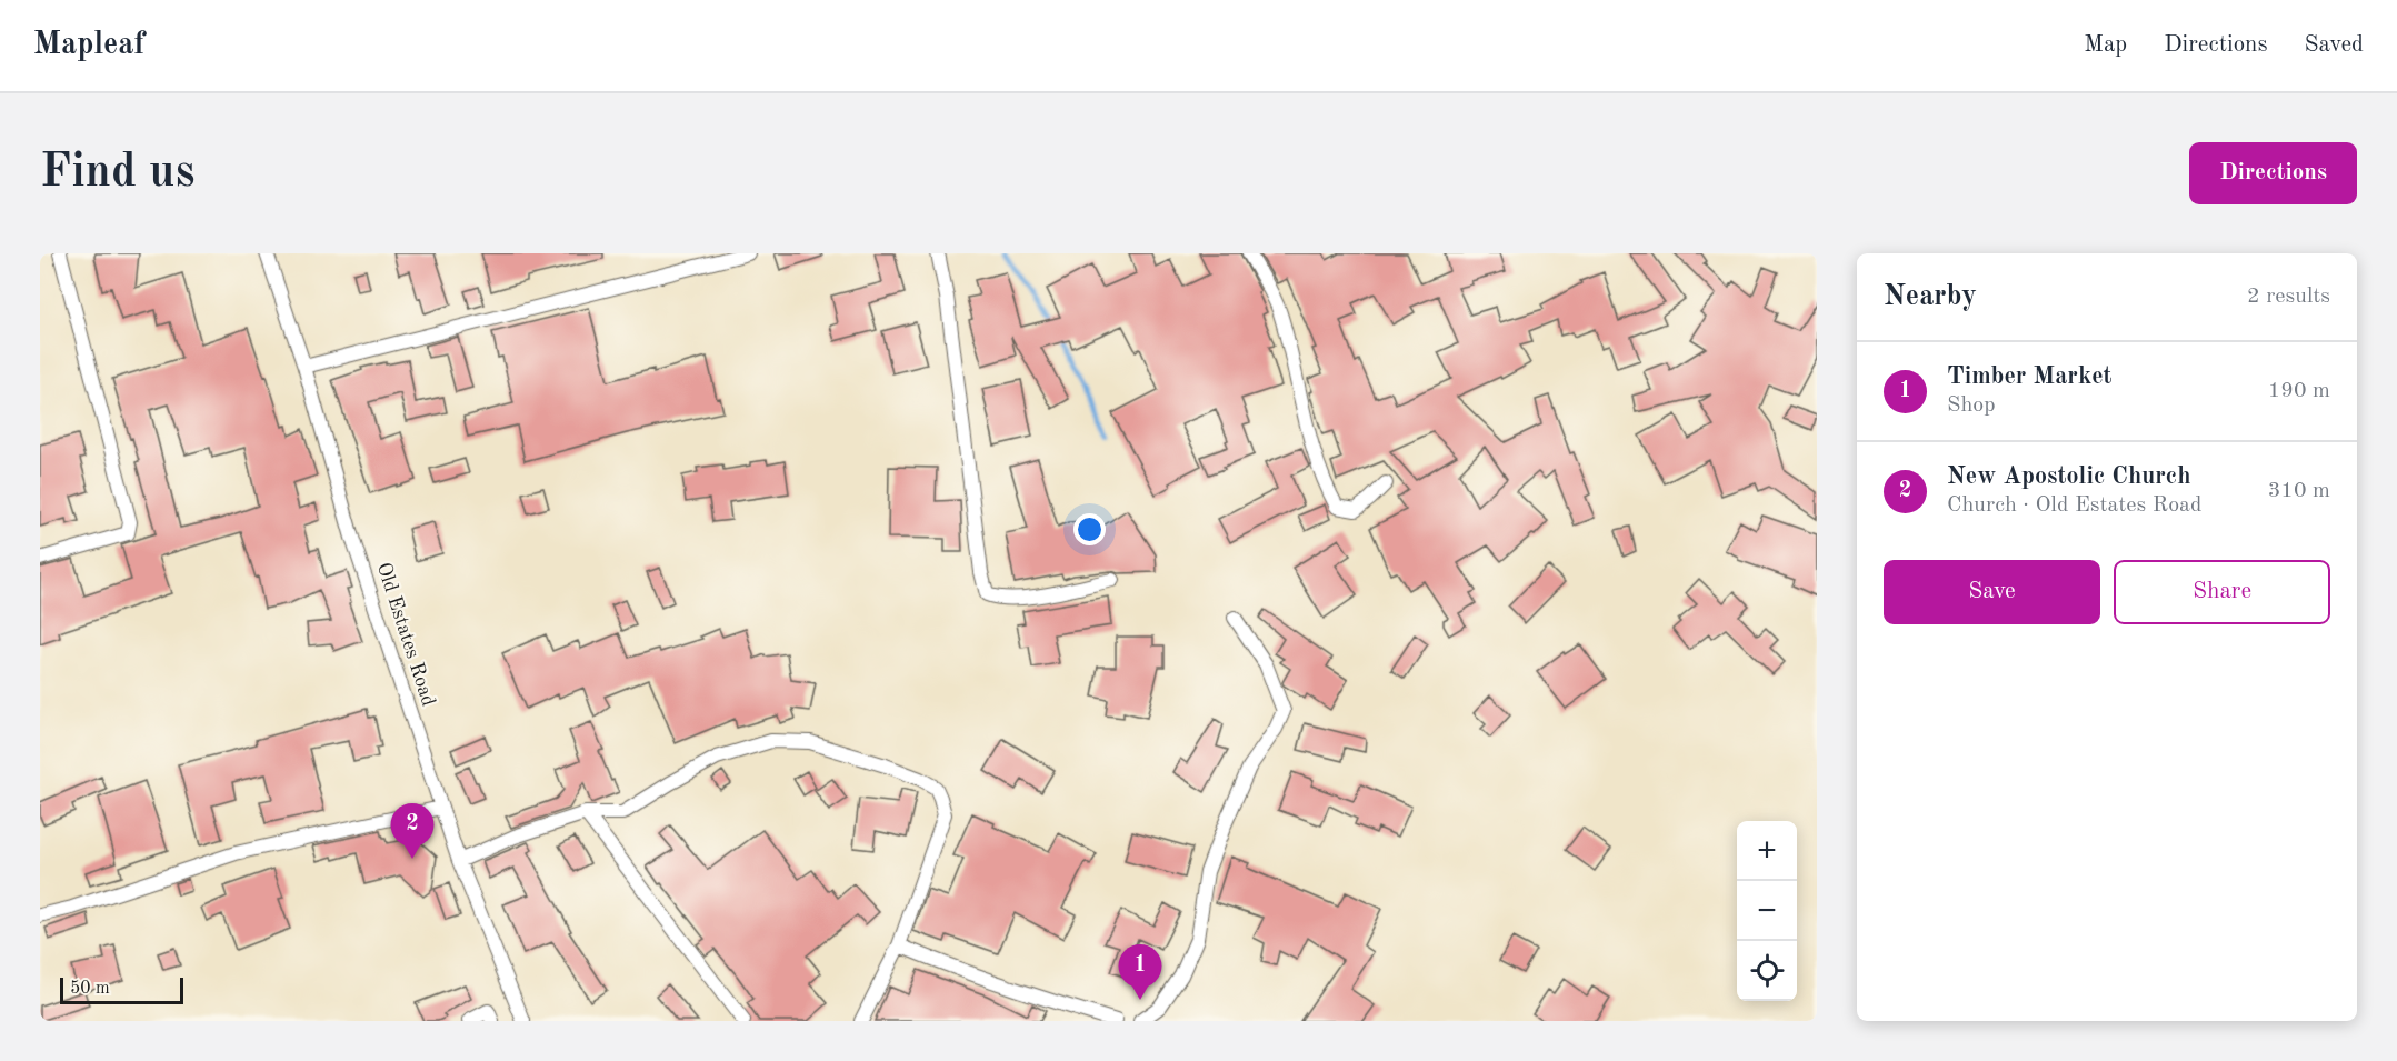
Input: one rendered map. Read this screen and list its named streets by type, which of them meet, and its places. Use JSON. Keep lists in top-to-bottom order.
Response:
{
  "streets": {
    "street": ["Old Estates Road"]
  },
  "scale_bar": "50 m",
  "page": {
    "header": "Mapleaf",
    "nav": ["Map", "Directions", "Saved"],
    "buttons": [
      "Directions",
      ["Save", "Share"]
    ],
    "title": "Find us",
    "heading": ["Nearby", "2 results"],
    "list": [
      {
        "mark": "1",
        "name": "Timber Market",
        "note": "Shop",
        "value": "190 m"
      },
      {
        "mark": "2",
        "name": "New Apostolic Church",
        "note": "Church · Old Estates Road",
        "value": "310 m"
      }
    ],
    "pins": ["2", "1"],
    "map_buttons": ["+", "−"],
    "scale": "50 m"
  }
}
